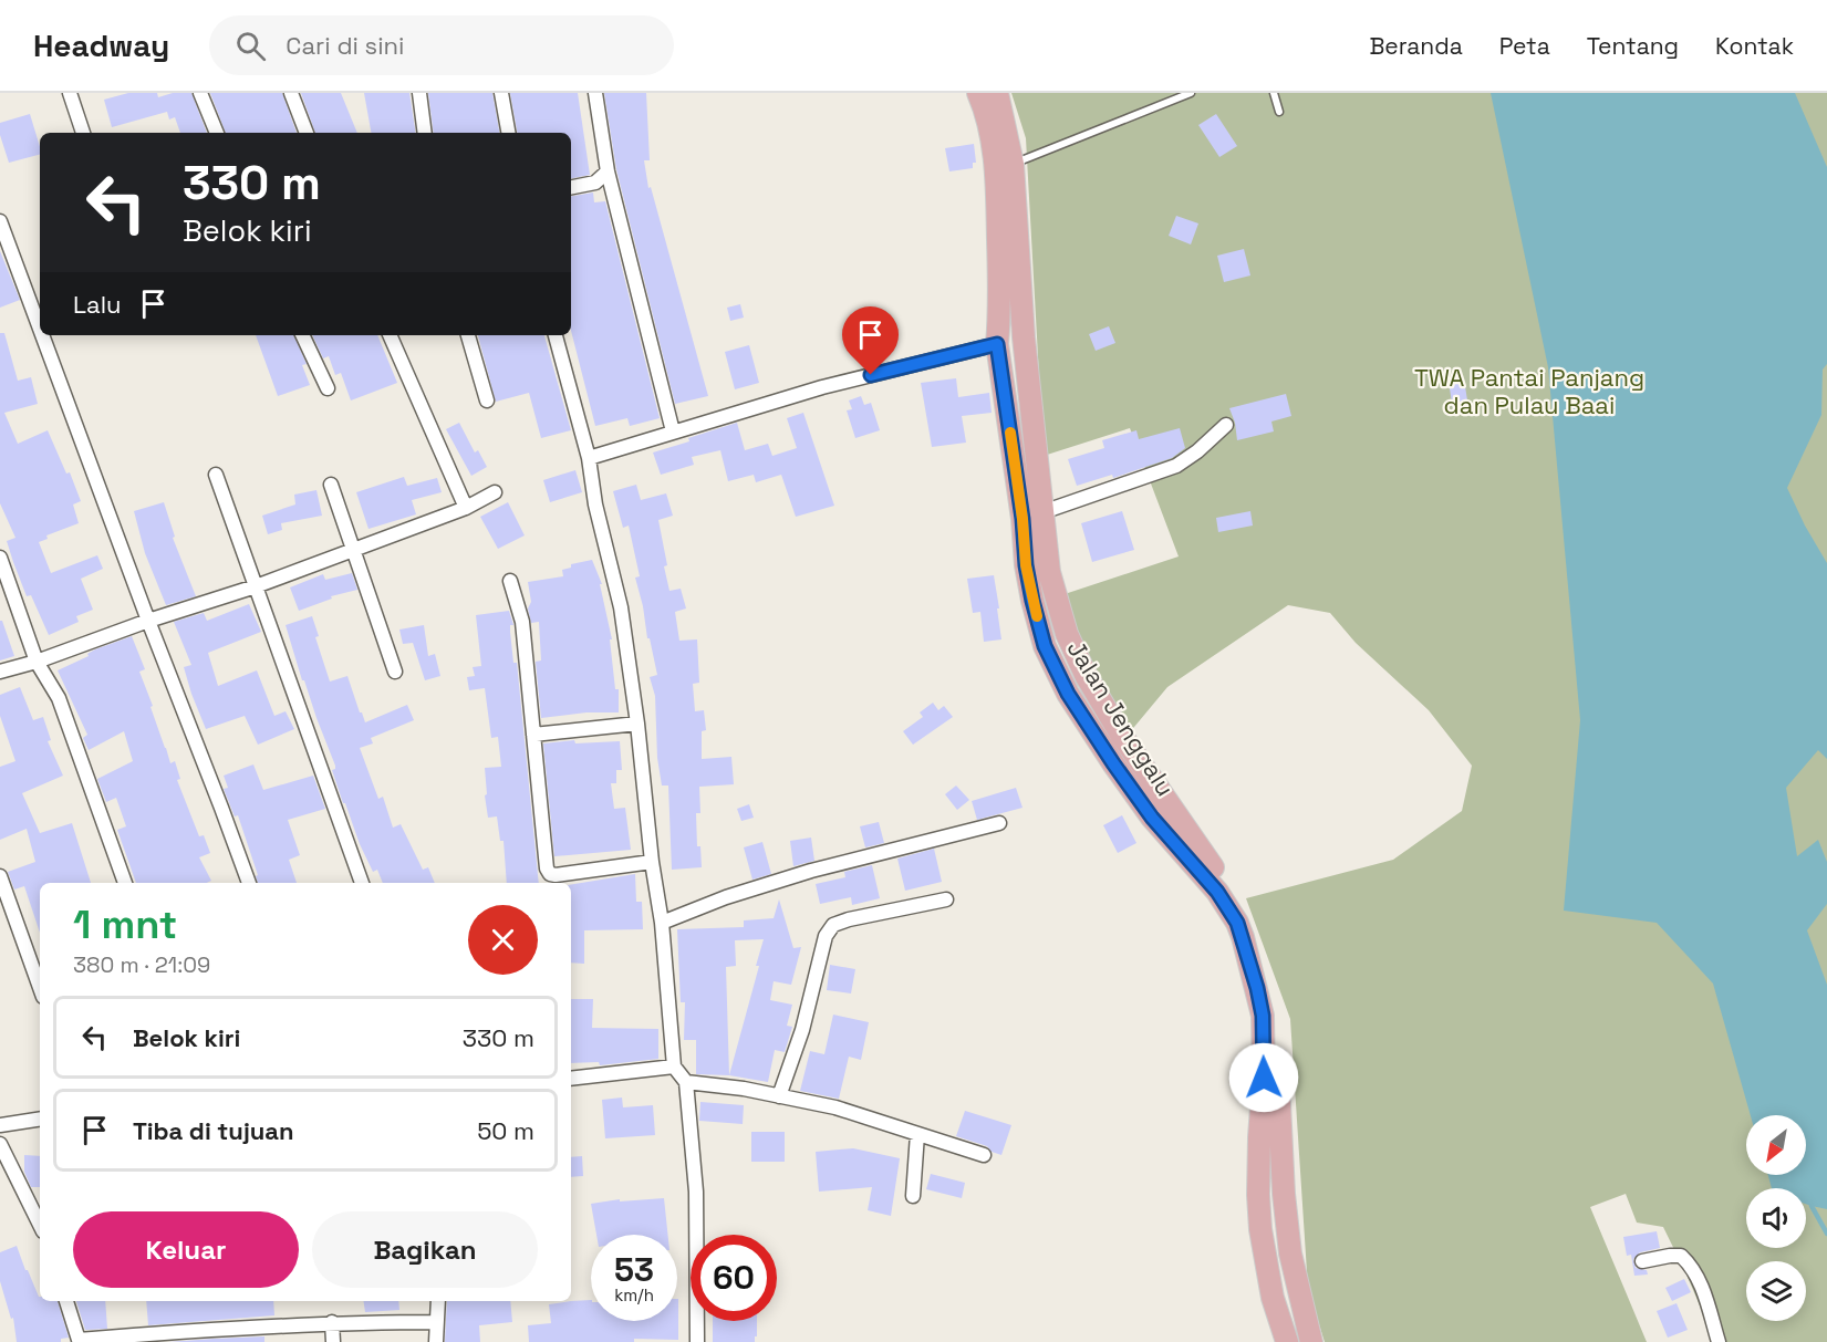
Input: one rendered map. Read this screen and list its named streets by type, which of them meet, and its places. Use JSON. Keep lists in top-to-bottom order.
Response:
{
  "streets": {
    "main road": ["Jalan Jenggalu"]
  },
  "parks": ["TWA Pantai Panjang dan Pulau Baai"],
  "north": "bottom left",
  "page": {
    "header": "Headway",
    "search": "Cari di sini",
    "nav": [
      "Beranda",
      "Peta",
      "Tentang",
      "Kontak"
    ],
    "turn": ["330 m", "Belok kiri"],
    "then": "Lalu",
    "heading": ["1 mnt", "380 m · 21:09"],
    "list": [
      {
        "name": "Belok kiri",
        "value": "330 m"
      },
      {
        "name": "Tiba di tujuan",
        "value": "50 m"
      }
    ],
    "buttons": ["Keluar", "Bagikan"],
    "speed": "53 km/h",
    "limit": "60"
  }
}
